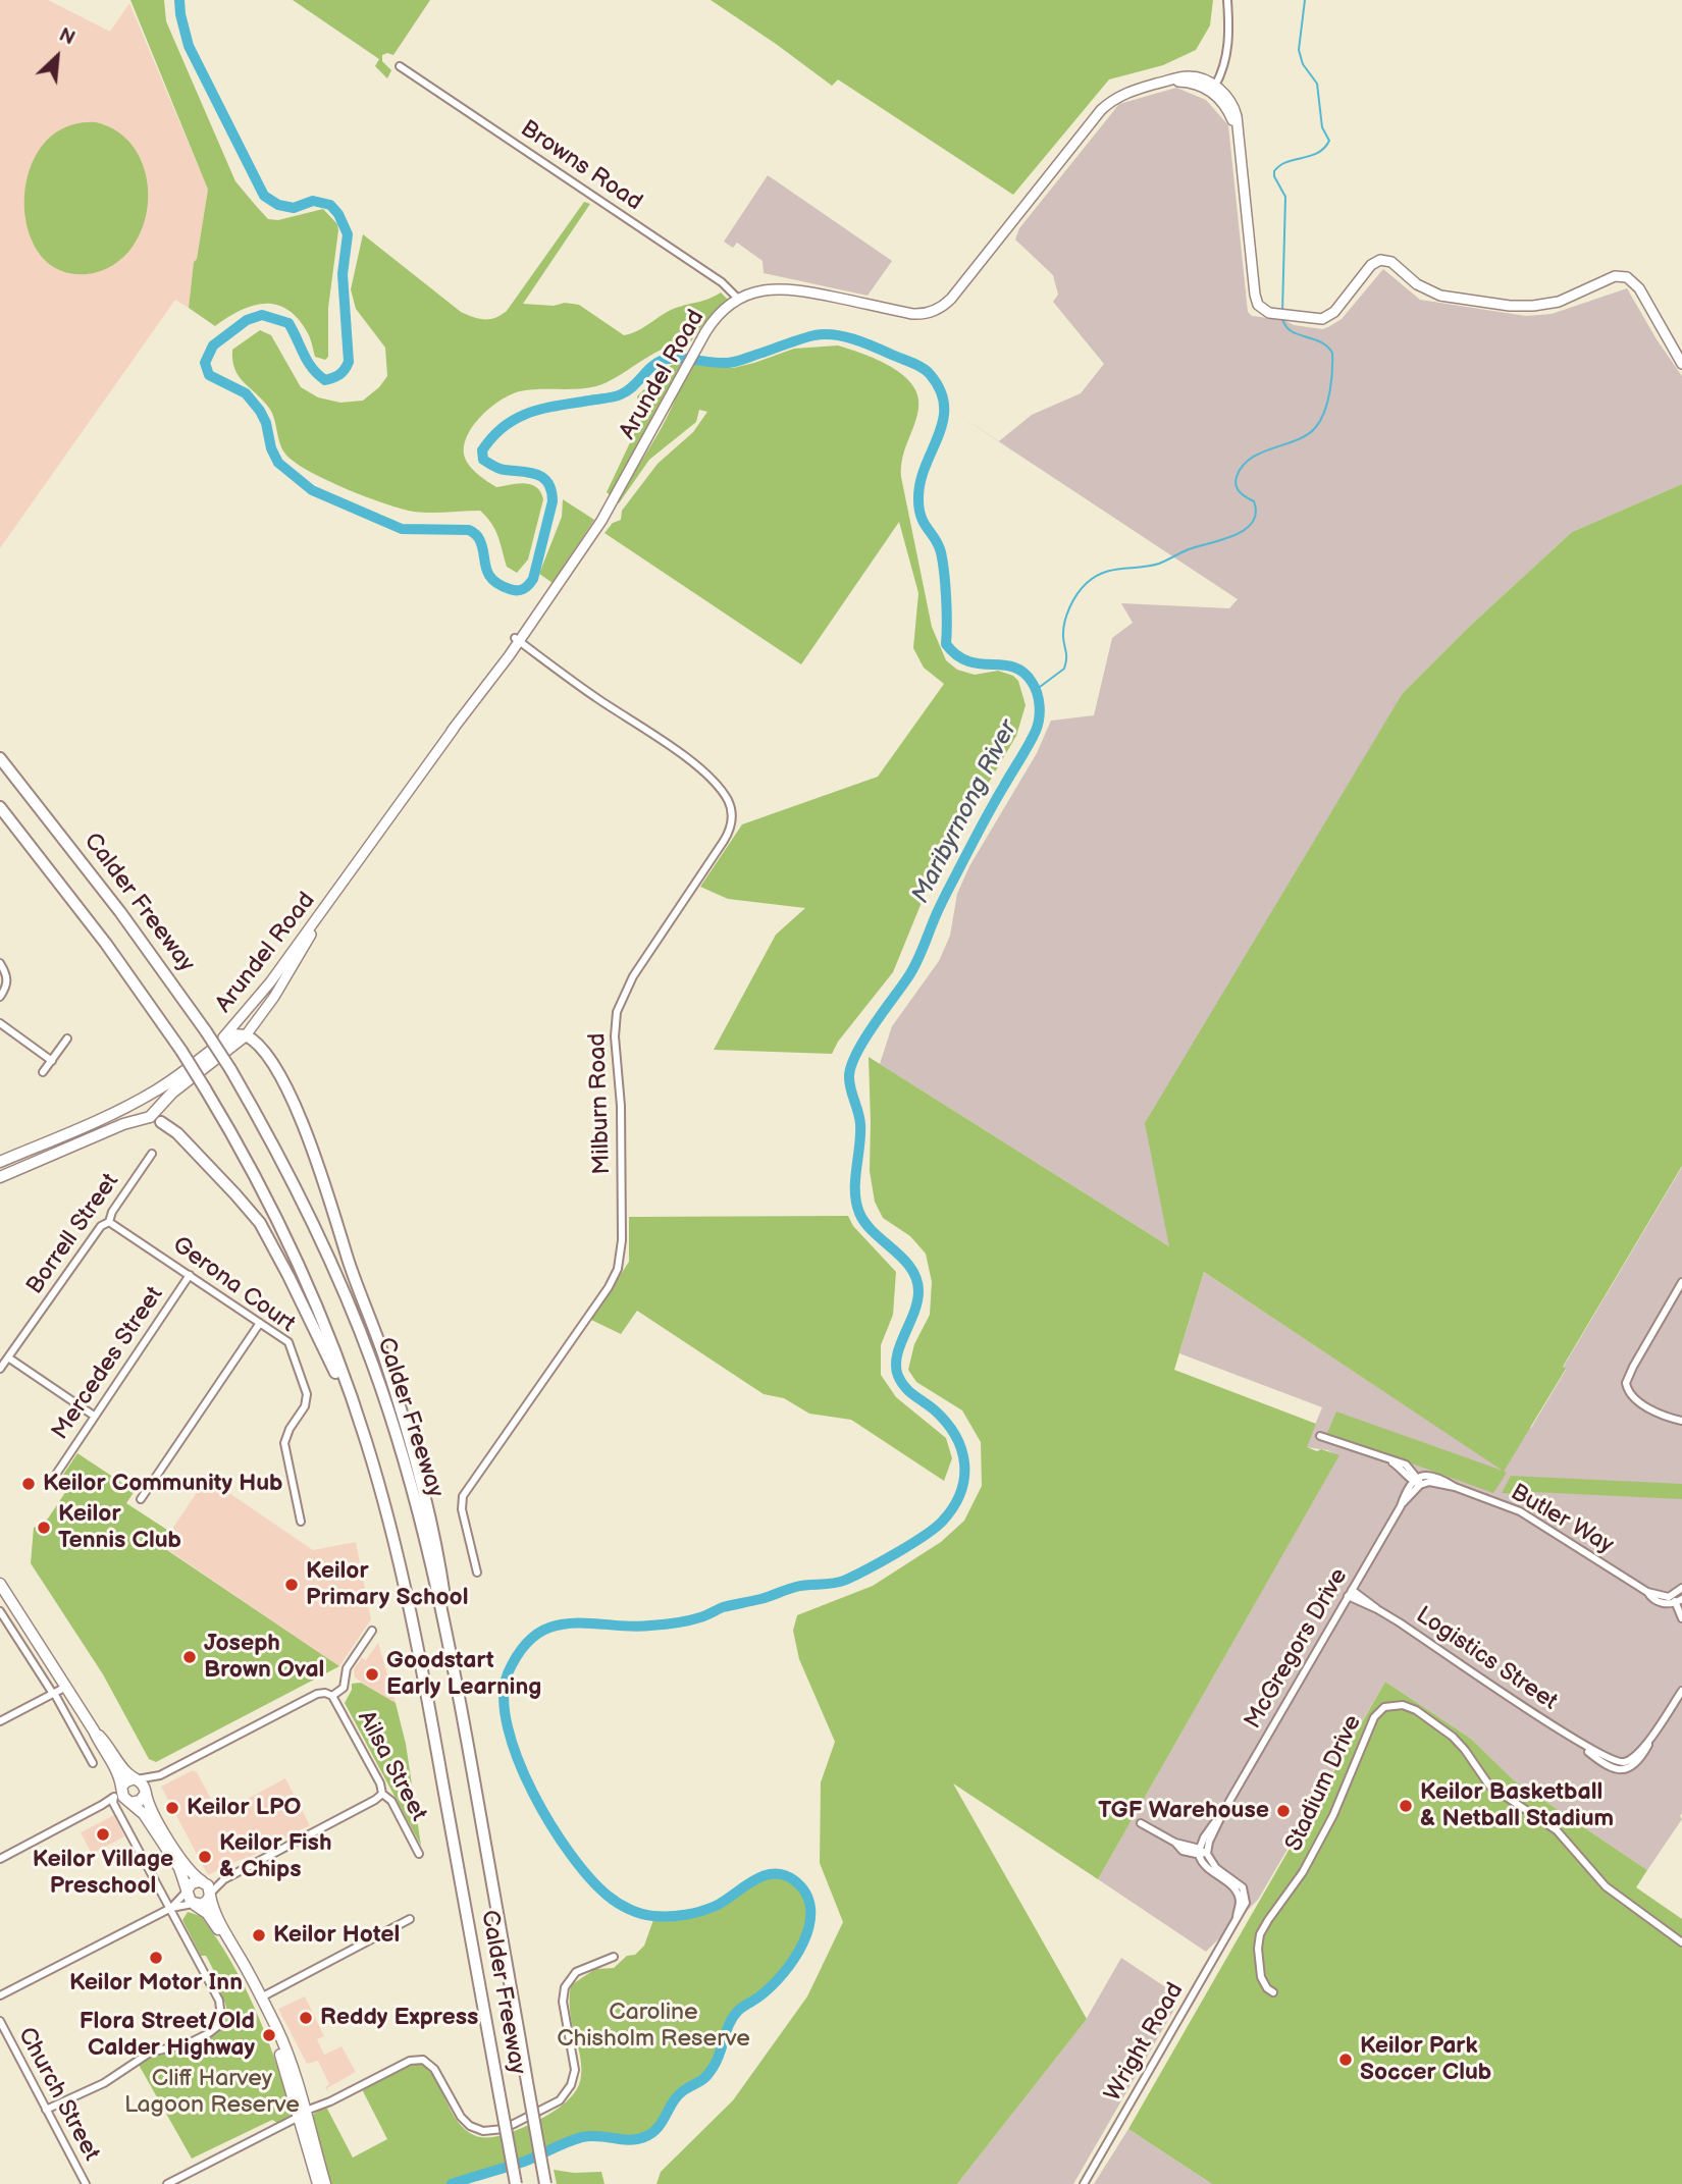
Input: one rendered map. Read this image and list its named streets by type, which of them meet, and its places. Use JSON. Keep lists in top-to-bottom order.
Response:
{
  "streets": {
    "highway": ["Calder Freeway"],
    "street": [
      "Browns Road",
      "Arundel Road",
      "Milburn Road",
      "Borrell Street",
      "Gerona Court",
      "Mercedes Street",
      "Butler Way",
      "McGregors Drive",
      "Logistics Street",
      "Ailsa Street",
      "Stadium Drive",
      "Wright Road",
      "Church Street"
    ]
  },
  "crossings": [
    ["Browns Road", "Arundel Road"],
    ["Arundel Road", "Milburn Road"],
    ["Borrell Street", "Gerona Court"],
    ["Gerona Court", "Mercedes Street"],
    ["Butler Way", "McGregors Drive"],
    ["McGregors Drive", "Logistics Street"],
    ["McGregors Drive", "Wright Road"]
  ],
  "water": ["Maribyrnong River"],
  "parks": ["Caroline Chisholm Reserve", "Cliff Harvey Lagoon Reserve"],
  "places": [
    "Keilor Community Hub",
    "Keilor Tennis Club",
    "Keilor Primary School",
    "Joseph Brown Oval",
    "Goodstart Early Learning",
    "Keilor Basketball & Netball Stadium",
    "Keilor LPO",
    "TGF Warehouse",
    "Keilor Village Preschool",
    "Keilor Fish & Chips",
    "Keilor Hotel",
    "Keilor Motor Inn",
    "Reddy Express",
    "Flora Street/Old Calder Highway",
    "Keilor Park Soccer Club"
  ],
  "north": "top right"
}
